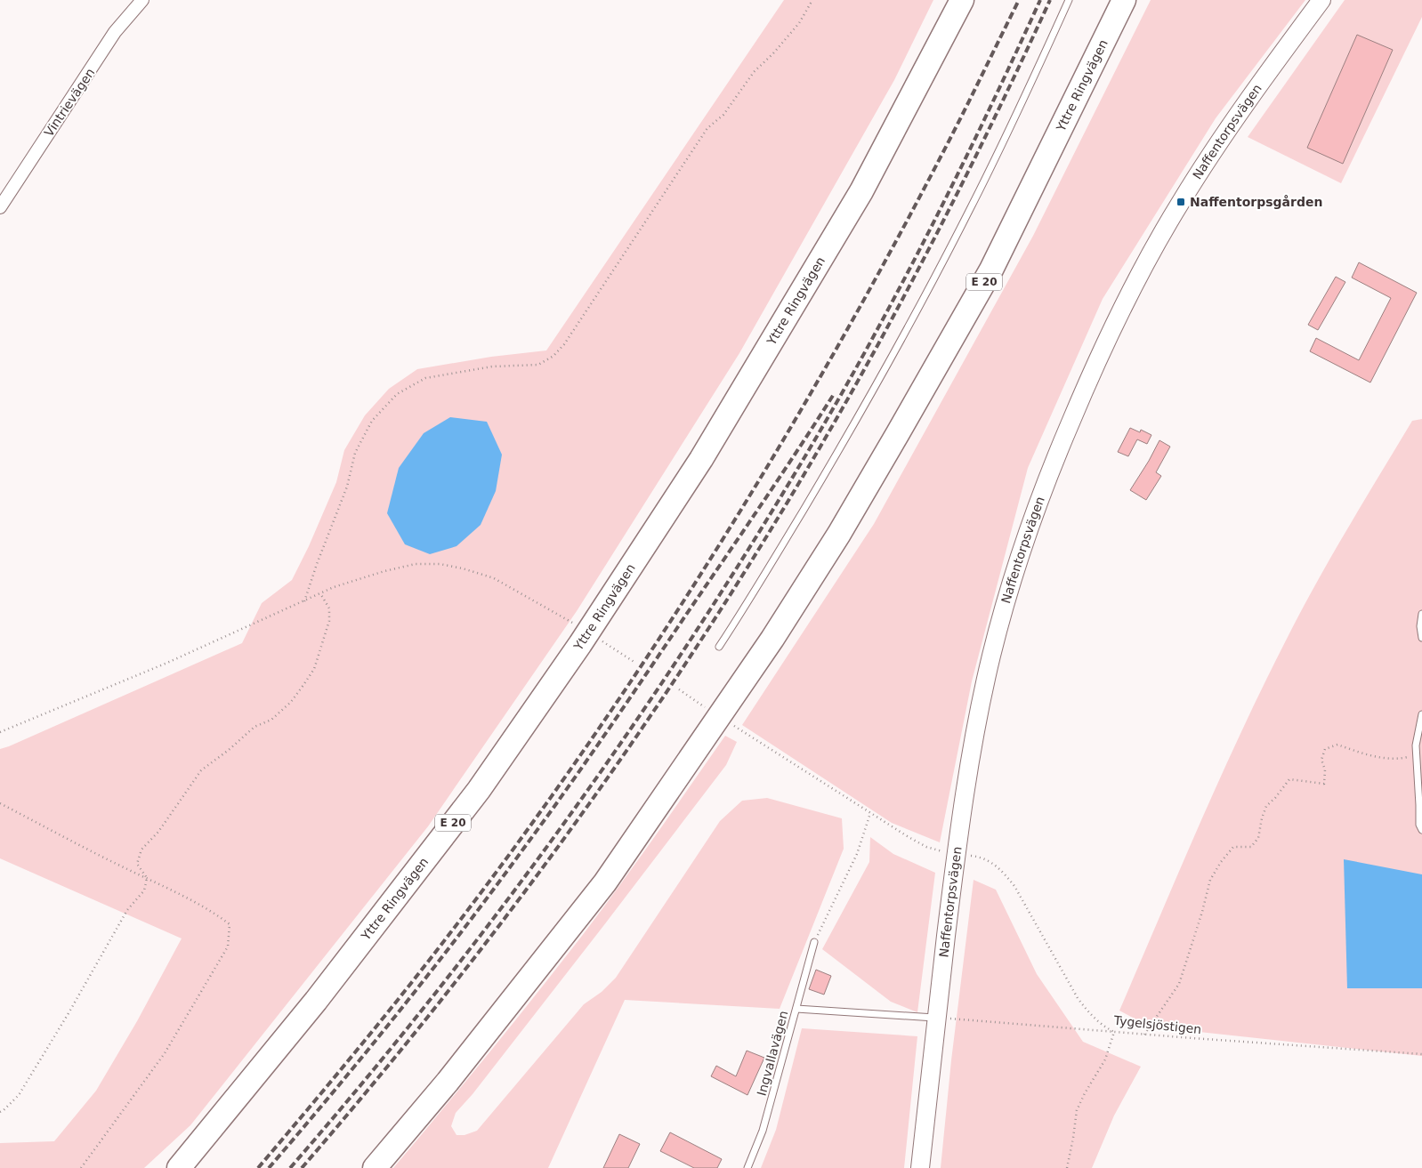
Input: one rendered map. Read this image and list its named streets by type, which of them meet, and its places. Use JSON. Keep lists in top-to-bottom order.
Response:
{
  "streets": {
    "highway": ["Yttre Ringvägen", "E 20"],
    "street": ["Vintrievägen", "Naffentorpsvägen"],
    "lane": ["Ingvallavägen"],
    "path": ["Tygelsjöstigen"]
  },
  "crossings": [
    ["Naffentorpsvägen", "Tygelsjöstigen"]
  ],
  "places": {
    "transit": ["Naffentorpsgården"]
  }
}
